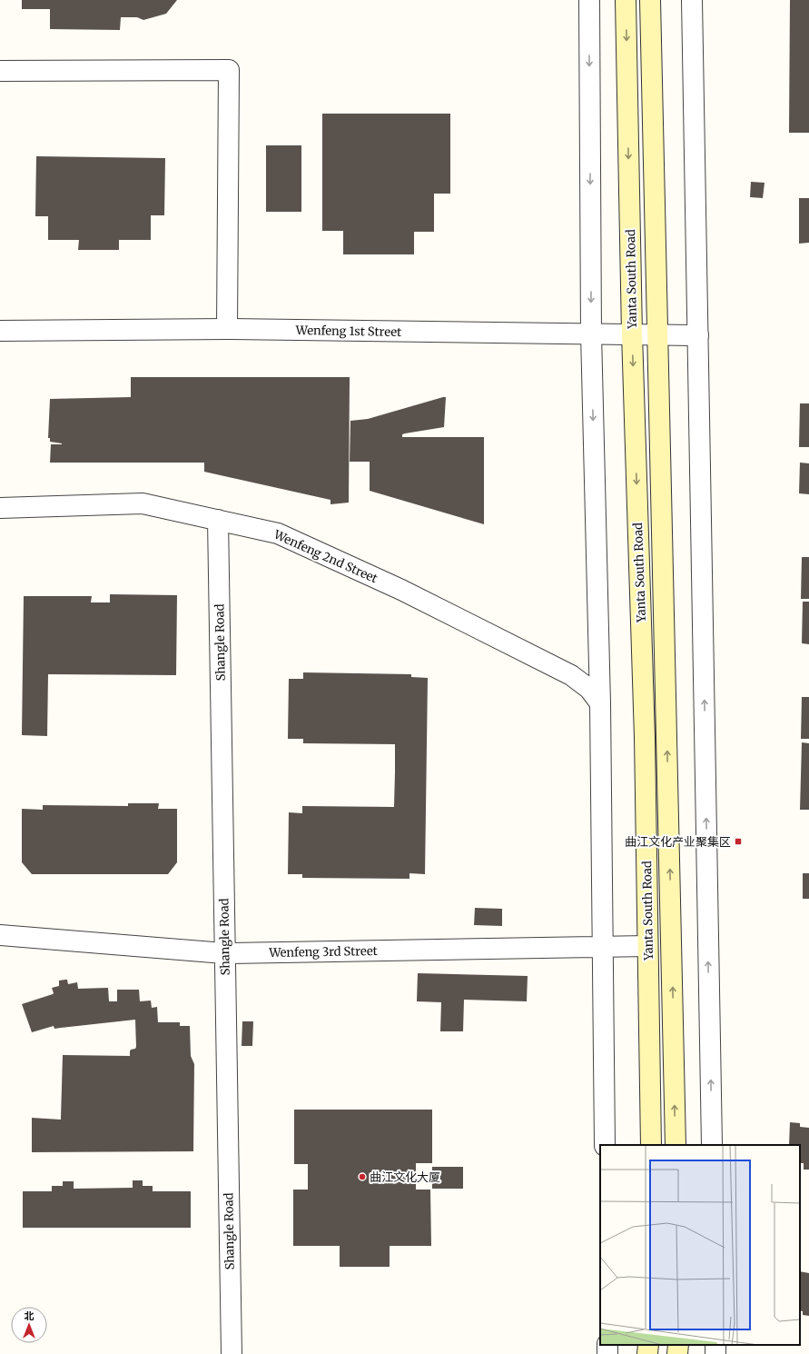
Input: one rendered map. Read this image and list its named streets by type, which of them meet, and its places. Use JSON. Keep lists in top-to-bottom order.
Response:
{
  "streets": {
    "main road": ["Yanta South Road"],
    "street": [
      "Wenfeng 1st Street",
      "Wenfeng 2nd Street",
      "Shangle Road",
      "Wenfeng 3rd Street"
    ]
  },
  "crossings": [
    ["Yanta South Road", "Wenfeng 1st Street"],
    ["Yanta South Road", "Wenfeng 3rd Street"],
    ["Wenfeng 2nd Street", "Shangle Road"],
    ["Shangle Road", "Wenfeng 3rd Street"]
  ],
  "places": {
    "transit": ["曲江文化产业聚集区"],
    "other": ["曲江文化大厦"]
  },
  "north": "top"
}
